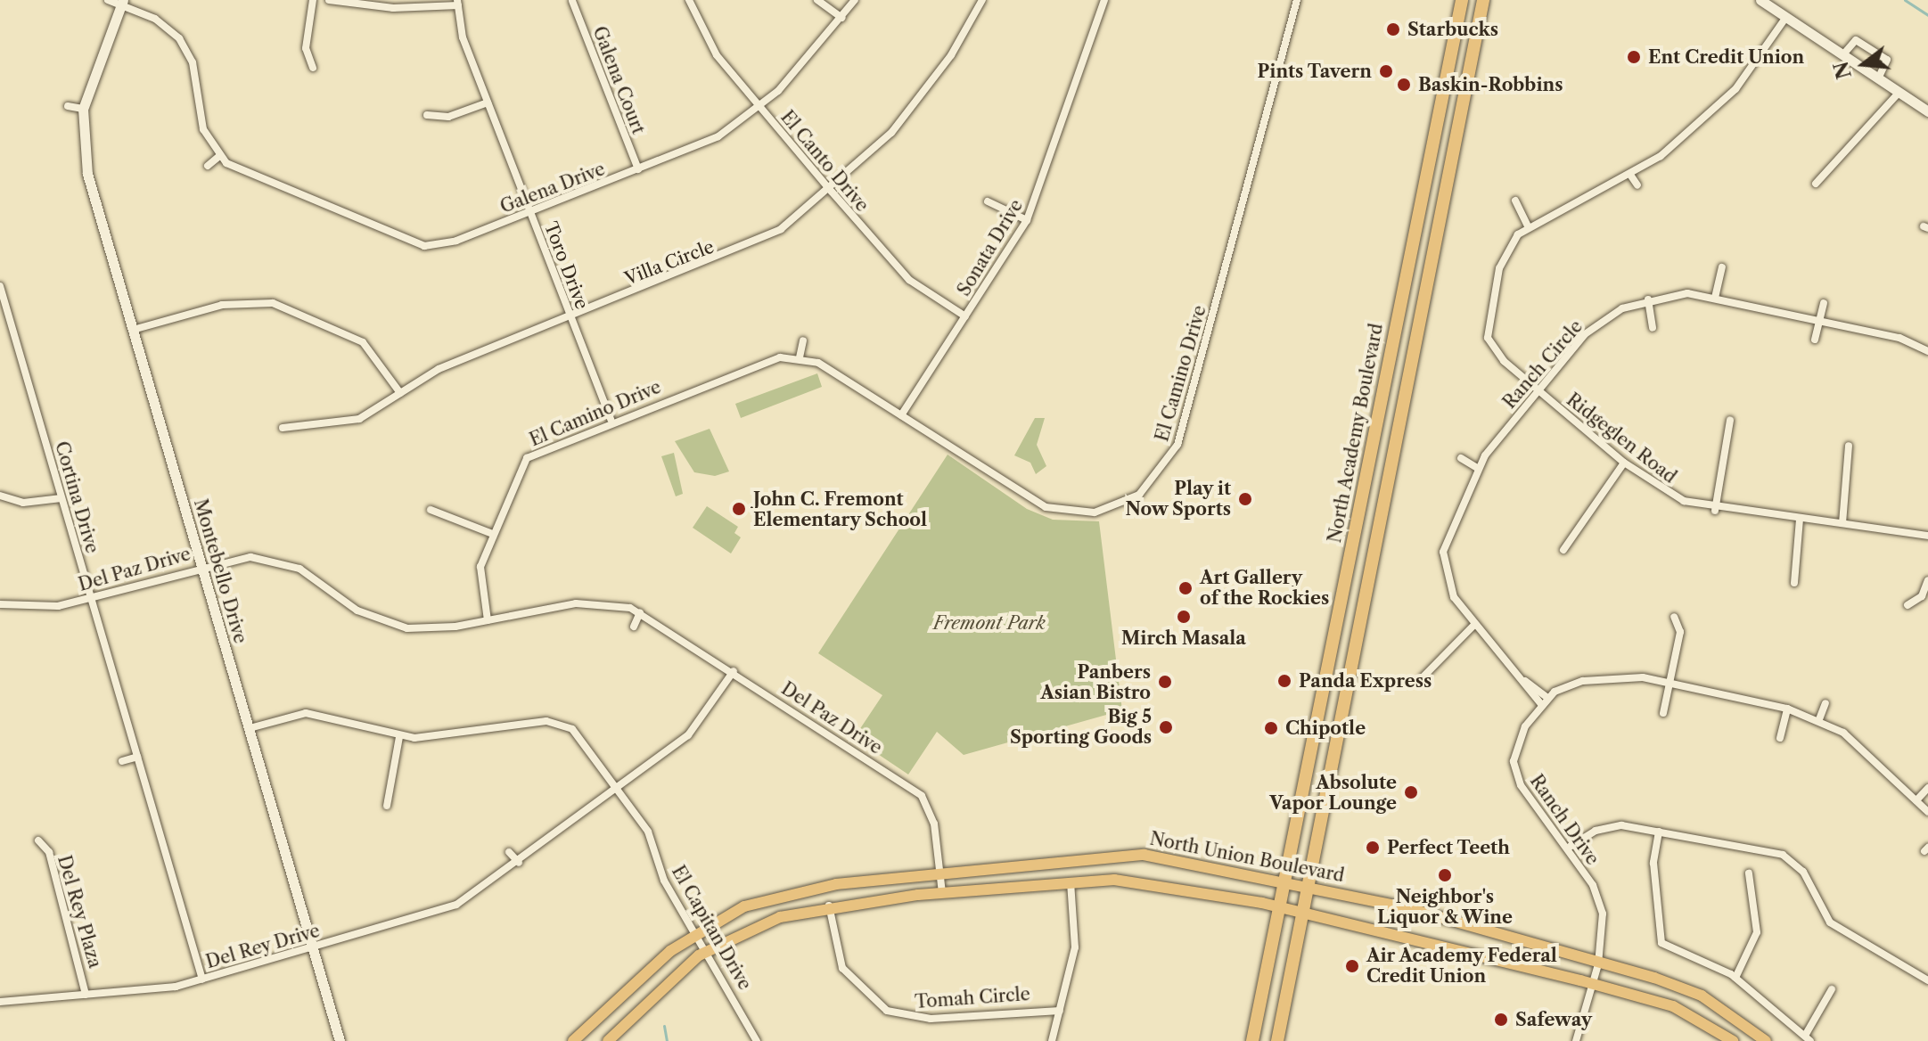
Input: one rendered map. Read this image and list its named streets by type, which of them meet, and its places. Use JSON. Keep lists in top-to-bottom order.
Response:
{
  "streets": {
    "highway": ["North Academy Boulevard"],
    "main road": ["North Union Boulevard"],
    "street": [
      "Galena Court",
      "El Canto Drive",
      "Galena Drive",
      "Sonata Drive",
      "Villa Circle",
      "Toro Drive",
      "Ranch Circle",
      "El Camino Drive",
      "Ridgeglen Road",
      "Cortina Drive",
      "Del Paz Drive",
      "Montebello Drive",
      "Ranch Drive",
      "Del Rey Plaza",
      "El Capitan Drive",
      "Del Rey Drive",
      "Tomah Circle"
    ]
  },
  "crossings": [
    ["Galena Court", "Galena Drive"],
    ["El Canto Drive", "Galena Drive"],
    ["El Canto Drive", "Sonata Drive"],
    ["El Canto Drive", "Villa Circle"],
    ["Galena Drive", "Toro Drive"],
    ["Galena Drive", "Montebello Drive"],
    ["Sonata Drive", "El Camino Drive"],
    ["Villa Circle", "Toro Drive"],
    ["Toro Drive", "El Camino Drive"],
    ["Ranch Circle", "Ridgeglen Road"],
    ["Ranch Circle", "Ranch Drive"],
    ["El Camino Drive", "Del Paz Drive"],
    ["North Academy Boulevard", "North Union Boulevard"],
    ["Cortina Drive", "Del Paz Drive"],
    ["Cortina Drive", "Del Rey Drive"],
    ["Del Paz Drive", "Montebello Drive"],
    ["Del Paz Drive", "North Union Boulevard"],
    ["Del Paz Drive", "Del Rey Drive"],
    ["Montebello Drive", "El Capitan Drive"],
    ["Montebello Drive", "Del Rey Drive"],
    ["Ranch Drive", "North Union Boulevard"],
    ["North Union Boulevard", "El Capitan Drive"],
    ["Del Rey Plaza", "Del Rey Drive"],
    ["El Capitan Drive", "Del Rey Drive"]
  ],
  "parks": ["Fremont Park"],
  "places": [
    "Starbucks",
    "Ent Credit Union",
    "Pints Tavern",
    "Baskin-Robbins",
    "Play it Now Sports",
    "John C. Fremont Elementary School",
    "Art Gallery of the Rockies",
    "Mirch Masala",
    "Panda Express",
    "Panbers Asian Bistro",
    "Big 5 Sporting Goods",
    "Chipotle",
    "Absolute Vapor Lounge",
    "Perfect Teeth",
    "Neighbor's Liquor & Wine",
    "Air Academy Federal Credit Union",
    "Safeway"
  ],
  "north": "left"
}
